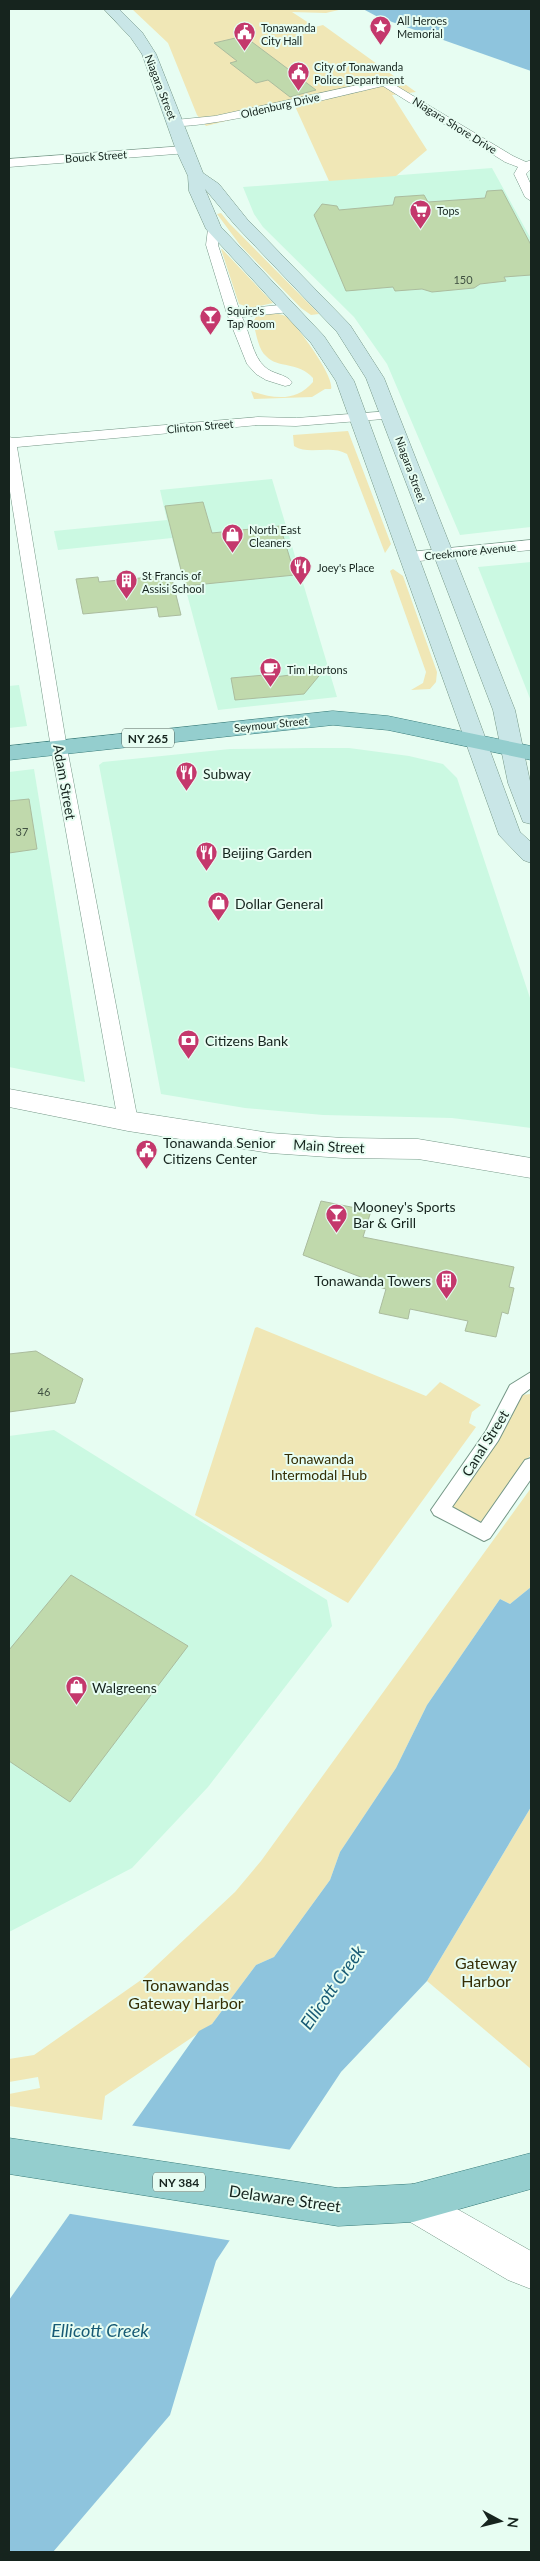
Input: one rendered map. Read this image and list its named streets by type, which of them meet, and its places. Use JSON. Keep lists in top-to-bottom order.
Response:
{
  "streets": {
    "main road": [
      "Niagara Street",
      "Seymour Street",
      "NY 265",
      "NY 384",
      "Delaware Street"
    ],
    "street": [
      "Oldenburg Drive",
      "Niagara Shore Drive",
      "Bouck Street",
      "Clinton Street",
      "Creekmore Avenue",
      "Adam Street",
      "Main Street",
      "Canal Street"
    ]
  },
  "crossings": [
    ["Niagara Street", "Oldenburg Drive"],
    ["Niagara Street", "Bouck Street"],
    ["Niagara Street", "Clinton Street"],
    ["Niagara Street", "Creekmore Avenue"],
    ["Niagara Street", "Seymour Street"],
    ["Oldenburg Drive", "Niagara Shore Drive"],
    ["Clinton Street", "Adam Street"],
    ["Seymour Street", "Adam Street"],
    ["Adam Street", "Main Street"],
    ["NY 384", "Delaware Street"]
  ],
  "water": ["Ellicott Creek"],
  "parks": ["Tonawanda Intermodal Hub", "Gateway Harbor", "Tonawandas Gateway Harbor"],
  "places": {
    "place": ["All Heroes Memorial"],
    "public building": ["Tonawanda City Hall", "City of Tonawanda Police Department", "Tonawanda Senior Citizens Center"],
    "supermarket": ["Tops"],
    "bar": ["Squire's Tap Room", "Mooney's Sports Bar & Grill"],
    "shop": ["North East Cleaners", "Dollar General", "Walgreens"],
    "restaurant": ["Joey's Place", "Subway", "Beijing Garden"],
    "building": ["St Francis of Assisi School", "Tonawanda Towers"],
    "cafe": ["Tim Hortons"],
    "bank": ["Citizens Bank"]
  },
  "house_numbers": ["150", "37", "46"],
  "north": "right"
}
